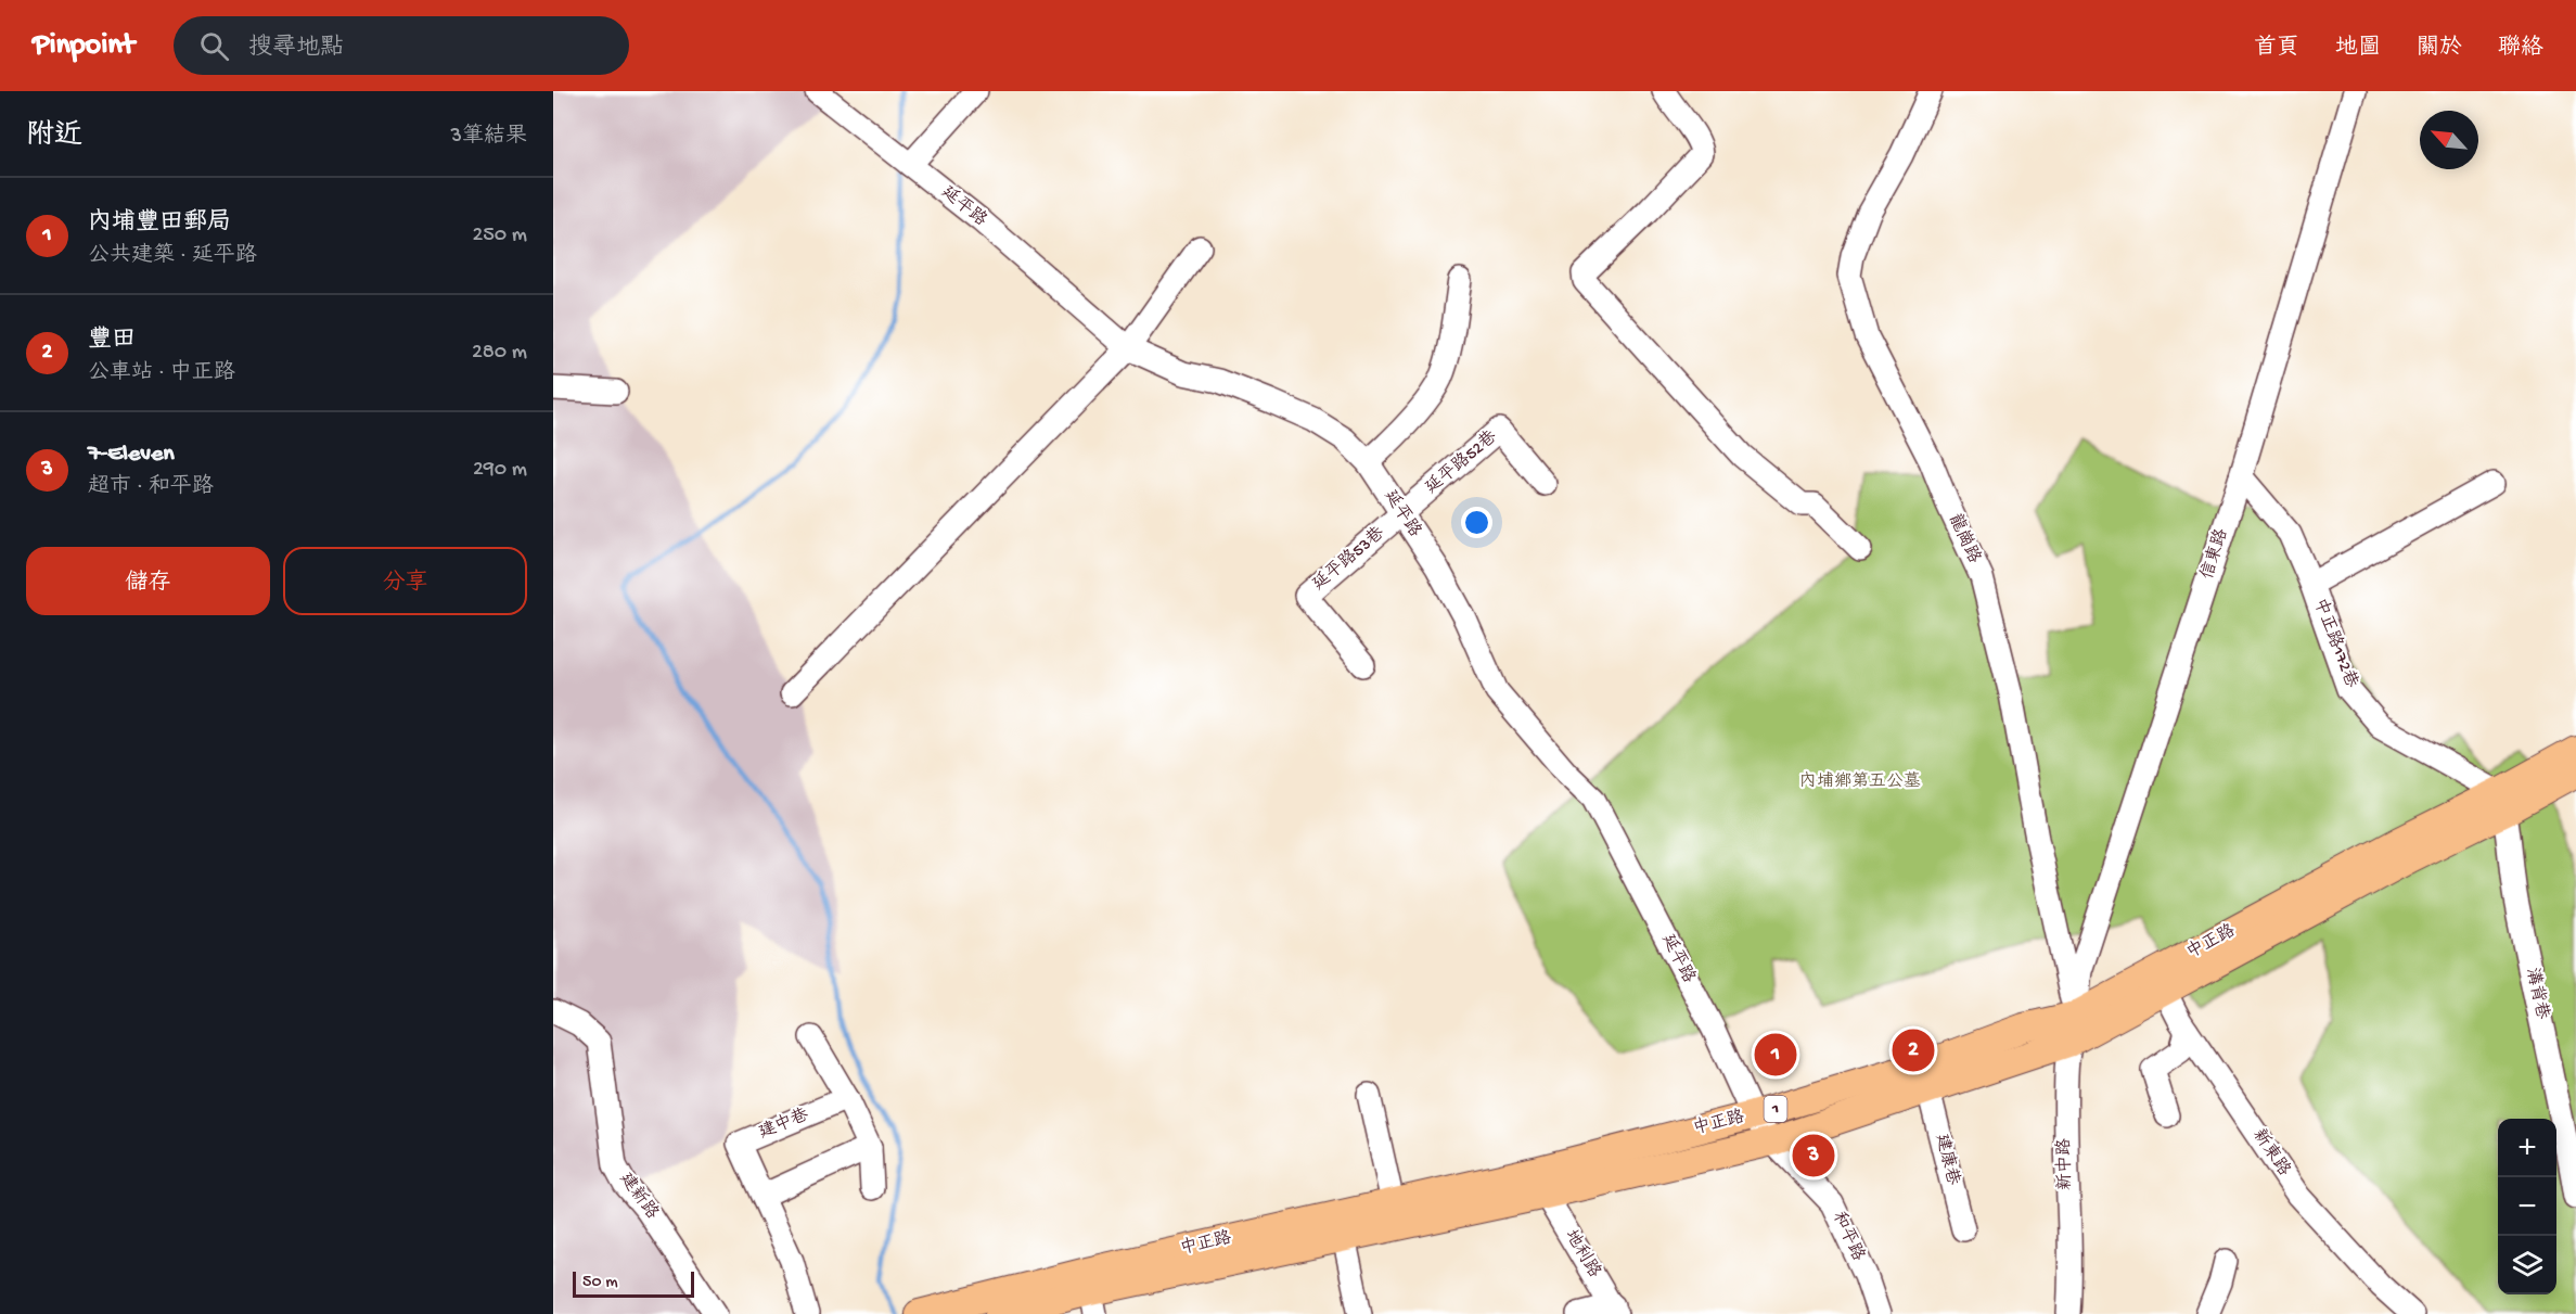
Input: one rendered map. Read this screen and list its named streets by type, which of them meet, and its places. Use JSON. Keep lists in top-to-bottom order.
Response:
{
  "streets": {
    "main road": ["中正路", "1"],
    "street": [
      "延平路",
      "延平路52巷",
      "龍崗路",
      "信東路",
      "延平路53巷",
      "中正路172巷",
      "溝背巷",
      "建中巷",
      "新東路",
      "建康巷",
      "新中路",
      "建新路",
      "和平路",
      "地利路"
    ]
  },
  "crossings": [
    ["延平路", "延平路52巷"],
    ["延平路", "延平路53巷"],
    ["延平路", "中正路"],
    ["延平路", "和平路"],
    ["延平路52巷", "延平路53巷"],
    ["龍崗路", "信東路"],
    ["龍崗路", "中正路"],
    ["龍崗路", "新中路"],
    ["信東路", "中正路172巷"],
    ["信東路", "中正路"],
    ["信東路", "新中路"],
    ["中正路172巷", "中正路"],
    ["中正路172巷", "溝背巷"],
    ["中正路", "溝背巷"],
    ["中正路", "新東路"],
    ["中正路", "建康巷"],
    ["中正路", "新中路"],
    ["中正路", "和平路"],
    ["中正路", "地利路"]
  ],
  "parks": ["內埔鄉第五公墓"],
  "scale_bar": "50 m",
  "north": "top left",
  "page": {
    "header": "Pinpoint",
    "search": "搜尋地點",
    "nav": [
      "首頁",
      "地圖",
      "關於",
      "聯絡"
    ],
    "heading": ["附近", "3筆結果"],
    "list": [
      {
        "mark": "1",
        "name": "內埔豐田郵局",
        "note": "公共建築 · 延平路",
        "value": "250 m"
      },
      {
        "mark": "2",
        "name": "豐田",
        "note": "公車站 · 中正路",
        "value": "280 m"
      },
      {
        "mark": "3",
        "name": "7-Eleven",
        "note": "超市 · 和平路",
        "value": "290 m"
      }
    ],
    "buttons": ["儲存", "分享"],
    "pins": ["2", "1", "3"],
    "map_buttons": ["+", "−"],
    "scale": "50 m"
  }
}
